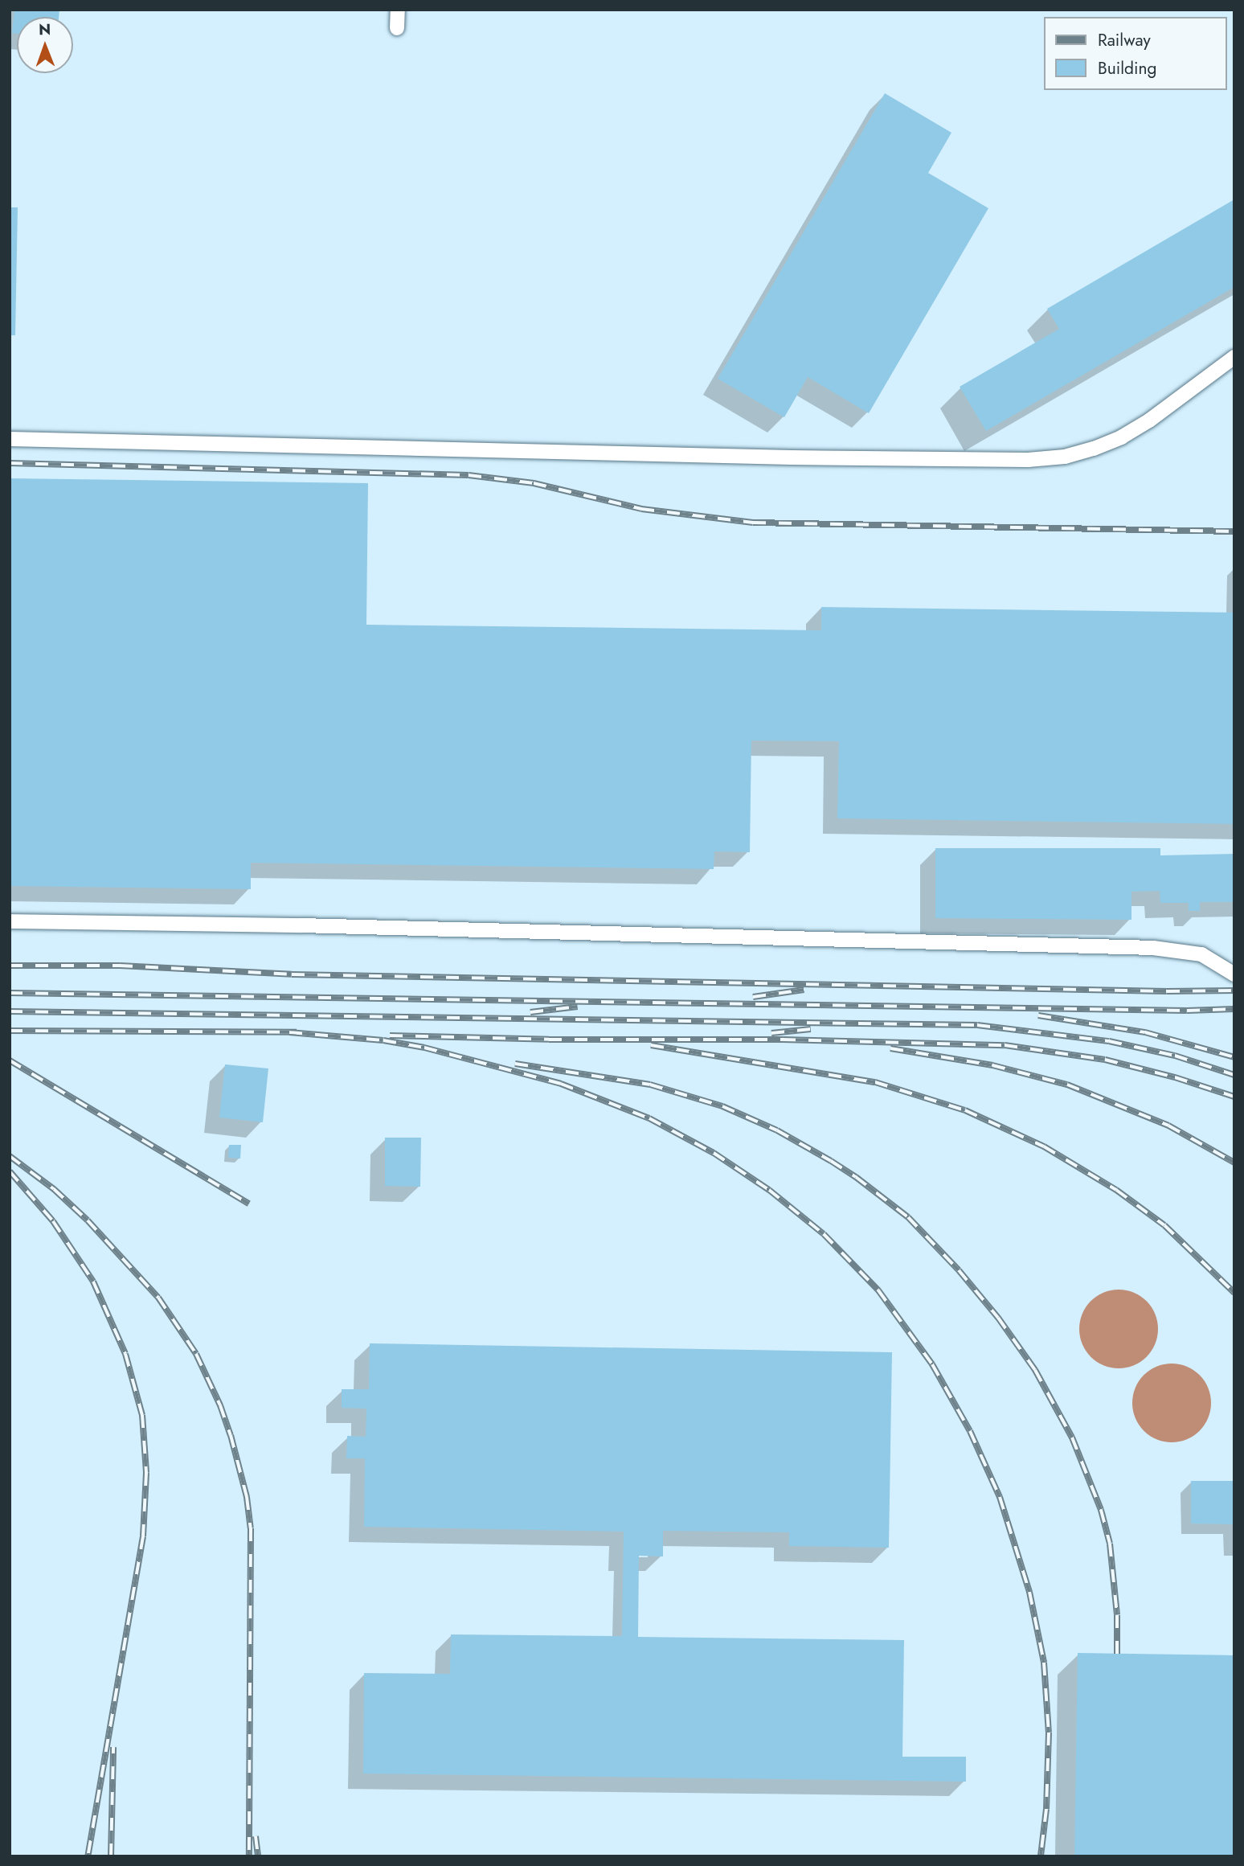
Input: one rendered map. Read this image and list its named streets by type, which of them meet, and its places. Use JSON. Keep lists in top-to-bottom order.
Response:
{
  "legend": ["Railway", "Building"],
  "north": "top"
}
